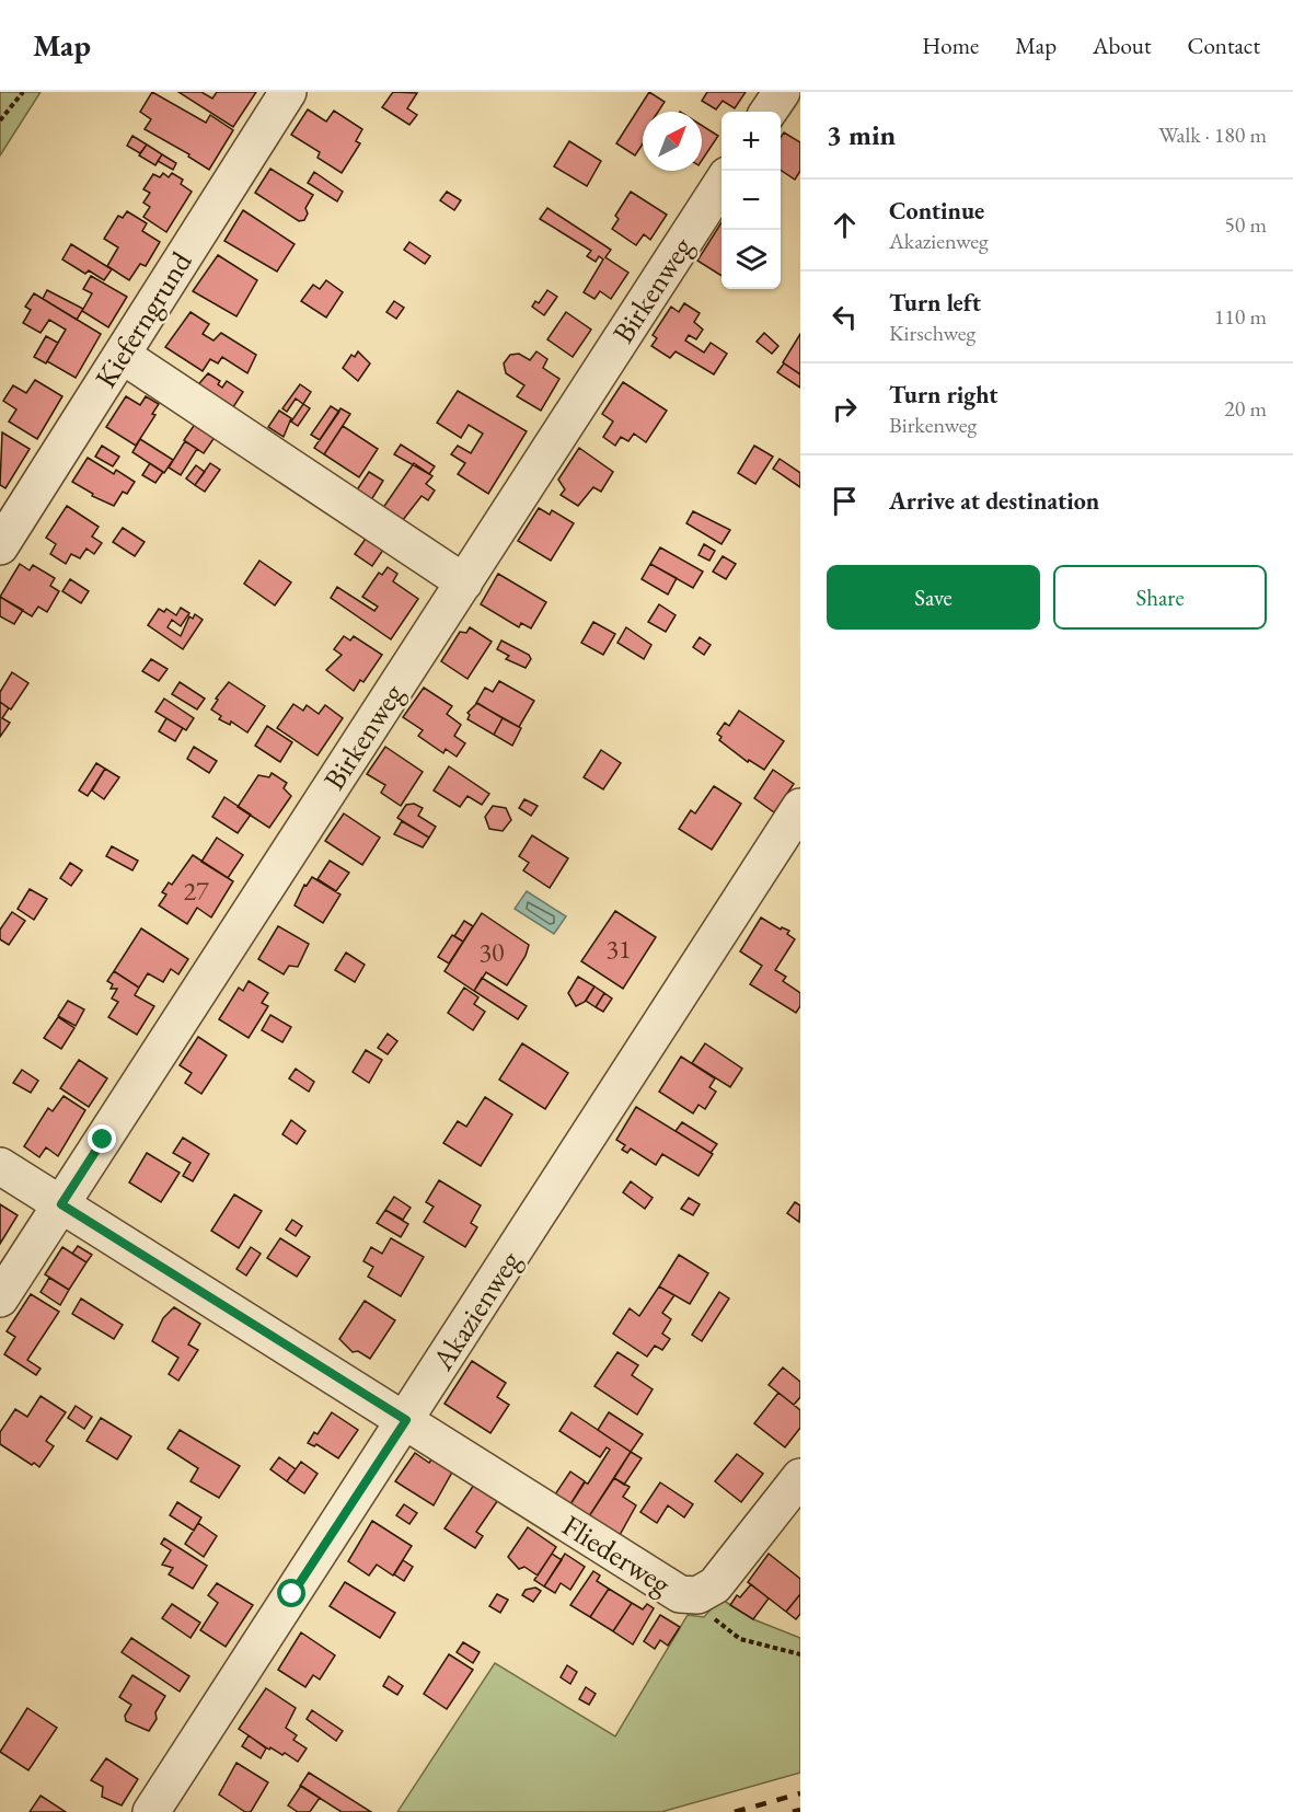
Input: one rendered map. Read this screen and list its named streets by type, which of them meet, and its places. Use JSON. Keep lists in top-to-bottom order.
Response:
{
  "streets": {
    "street": [
      "Birkenweg",
      "Kieferngrund",
      "Akazienweg",
      "Fliederweg"
    ]
  },
  "crossings": [
    ["Birkenweg", "Fliederweg"],
    ["Akazienweg", "Fliederweg"]
  ],
  "house_numbers": ["27", "31", "30"],
  "north": "top right",
  "page": {
    "header": "Map",
    "nav": [
      "Home",
      "Map",
      "About",
      "Contact"
    ],
    "heading": ["3 min", "Walk · 180 m"],
    "map_buttons": ["+", "−"],
    "list": [
      ["Continue", "Akazienweg", "50 m"],
      ["Turn left", "Kirschweg", "110 m"],
      ["Turn right", "Birkenweg", "20 m"],
      "Arrive at destination"
    ],
    "buttons": ["Save", "Share"]
  }
}
